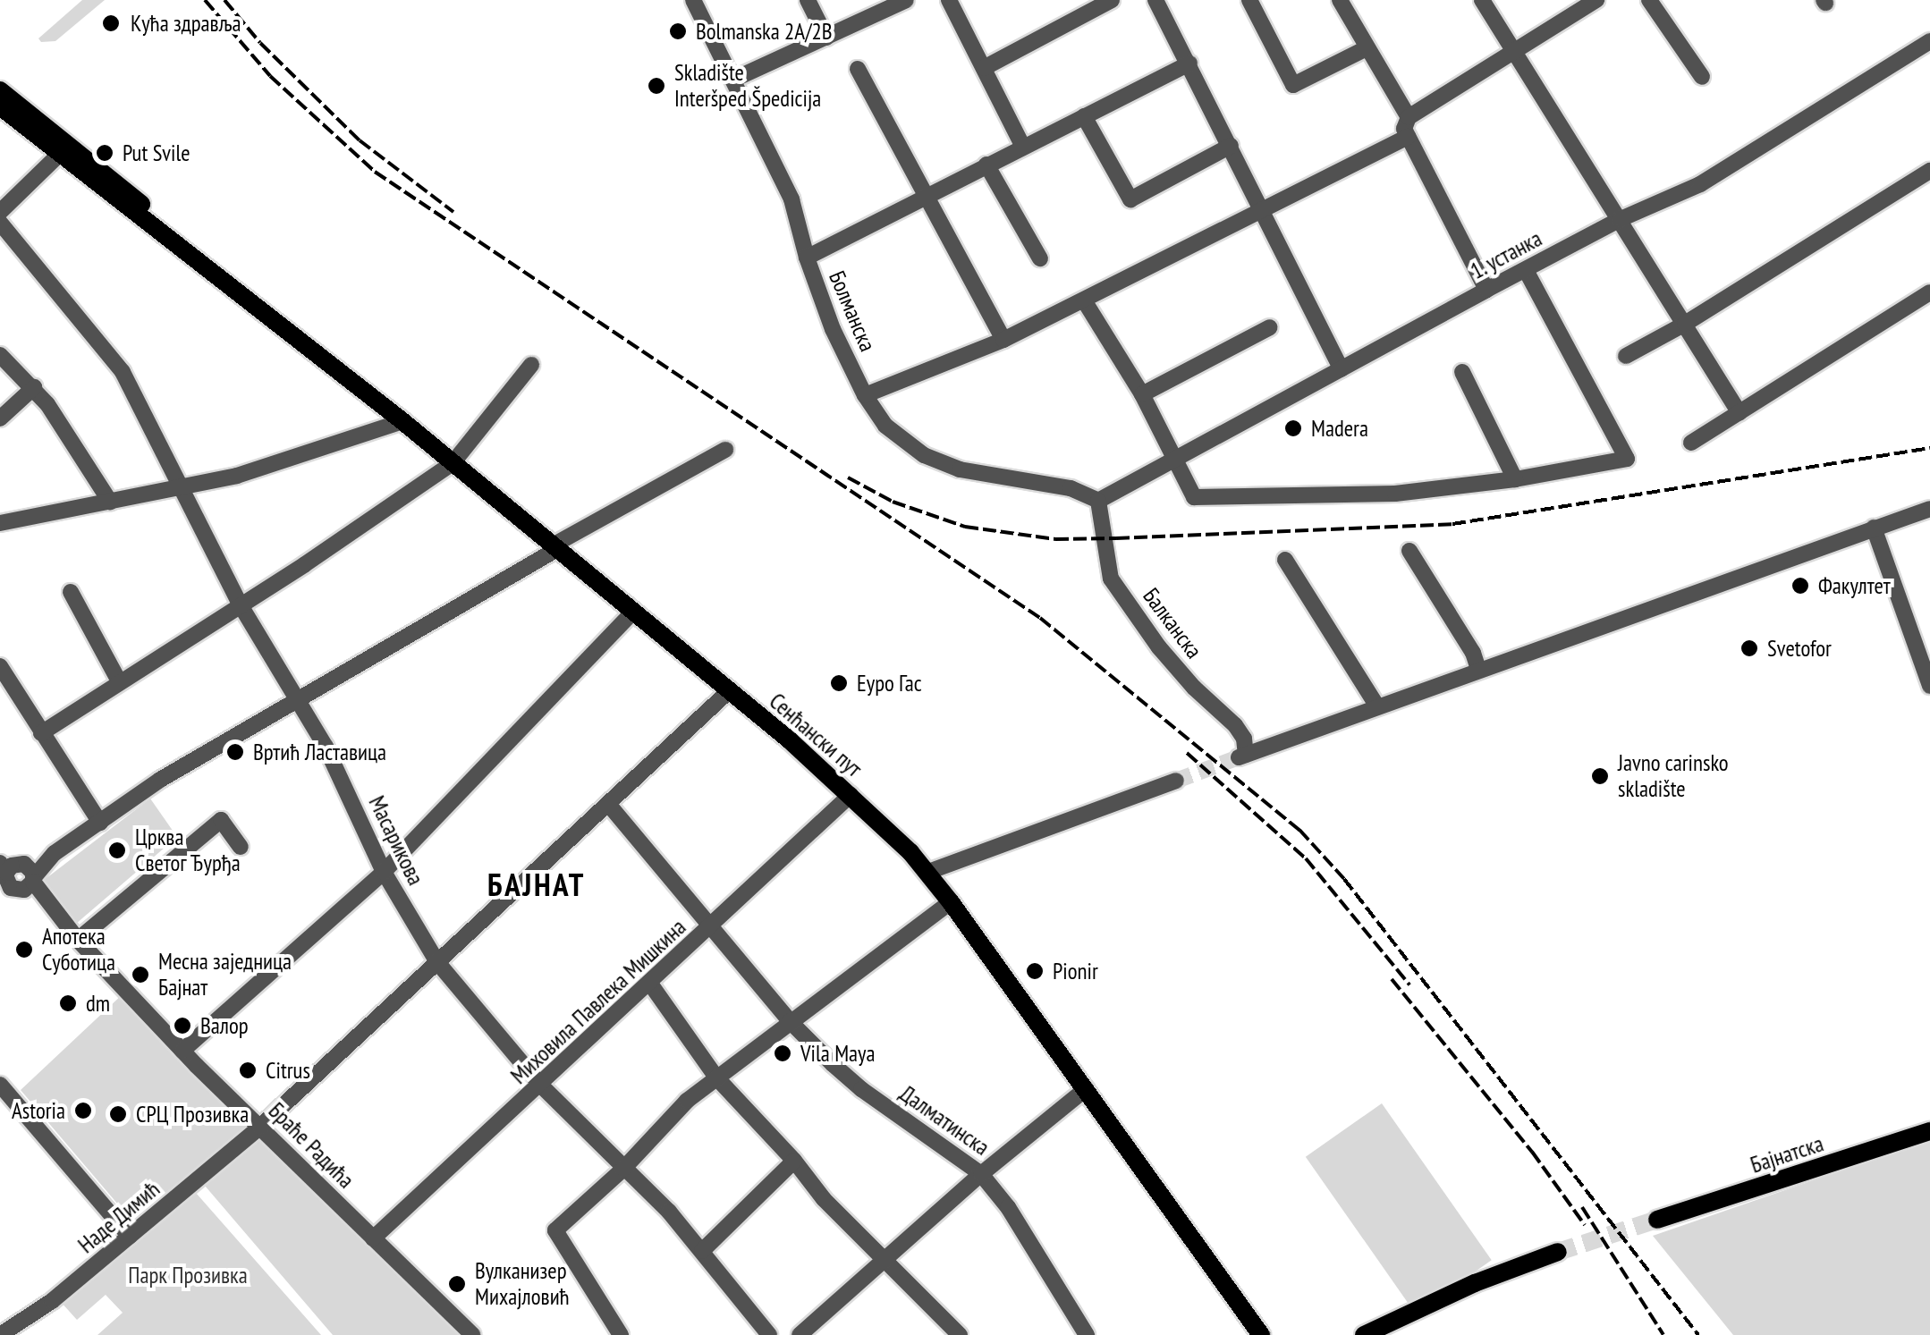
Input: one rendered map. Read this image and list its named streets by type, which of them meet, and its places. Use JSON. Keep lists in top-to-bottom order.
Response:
{
  "streets": {
    "main road": ["Сенћански пут", "Бајнатска"],
    "street": [
      "1. устанка",
      "Болманска",
      "Балканска",
      "Масарикова",
      "Миховила Павлека Мишкина",
      "Далматинска",
      "Браће Радића",
      "Наде Димић"
    ]
  },
  "crossings": [
    ["1. устанка", "Болманска"],
    ["1. устанка", "Балканска"],
    ["Болманска", "Балканска"],
    ["Сенћански пут", "Миховила Павлека Мишкина"],
    ["Сенћански пут", "Наде Димић"],
    ["Масарикова", "Миховила Павлека Мишкина"],
    ["Масарикова", "Наде Димић"],
    ["Миховила Павлека Мишкина", "Далматинска"],
    ["Миховила Павлека Мишкина", "Браће Радића"],
    ["Далматинска", "Наде Димић"],
    ["Браће Радића", "Наде Димић"]
  ],
  "districts": ["БАЈНАТ"],
  "parks": ["Парк Прозивка"],
  "places": [
    "Кућа здравља",
    "Bolmanska 2A/2B",
    "Skladište Interšped Špedicija",
    "Put Svile",
    "Madera",
    "Факултет",
    "Svetofor",
    "Еуро Гас",
    "Вртић Ластавица",
    "Javno carinsko skladište",
    "Црква Светог Ђурђа",
    "Апотека Суботица",
    "Pionir",
    "Месна заједница Бајнат",
    "dm",
    "Валор",
    "Vila Maya",
    "Citrus",
    "Astoria",
    "СРЦ Прозивка",
    "Вулканизер Михајловић"
  ]
}
